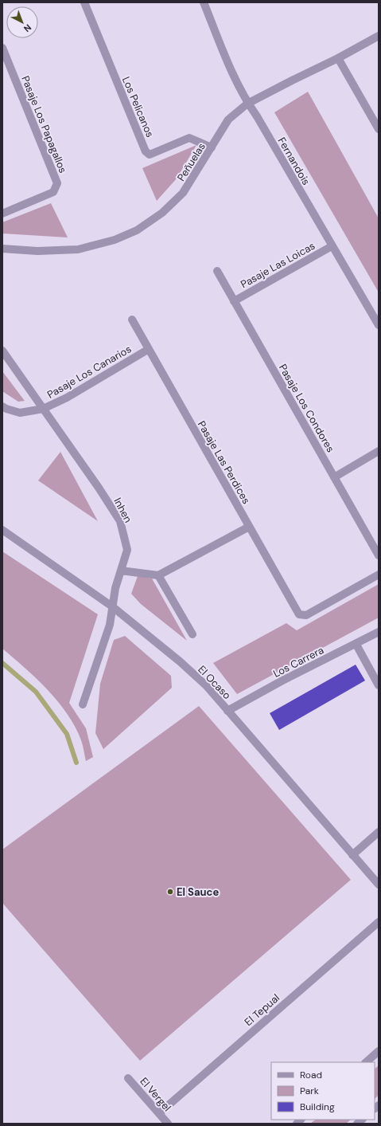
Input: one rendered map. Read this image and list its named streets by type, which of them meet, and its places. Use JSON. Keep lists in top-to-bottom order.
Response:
{
  "streets": {
    "street": [
      "Los Pelicanos",
      "Pasaje Los Papagallos",
      "Fernandois",
      "Peñuelas",
      "Pasaje Las Loicas",
      "Pasaje Los Canarios",
      "Pasaje Los Condores",
      "Pasaje Las Perdices",
      "Inhen",
      "Los Carrera",
      "El Ocaso",
      "El Tepual",
      "El Vergel"
    ]
  },
  "crossings": [
    ["Los Pelicanos", "Peñuelas"],
    ["Fernandois", "Peñuelas"],
    ["Fernandois", "Pasaje Las Loicas"],
    ["Pasaje Las Loicas", "Pasaje Los Condores"],
    ["Pasaje Los Canarios", "Pasaje Las Perdices"],
    ["Pasaje Los Canarios", "Inhen"],
    ["Inhen", "El Ocaso"],
    ["Los Carrera", "El Ocaso"],
    ["El Tepual", "El Vergel"]
  ],
  "places": ["El Sauce"],
  "legend": ["Road", "Park", "Building"],
  "north": "bottom right"
}
